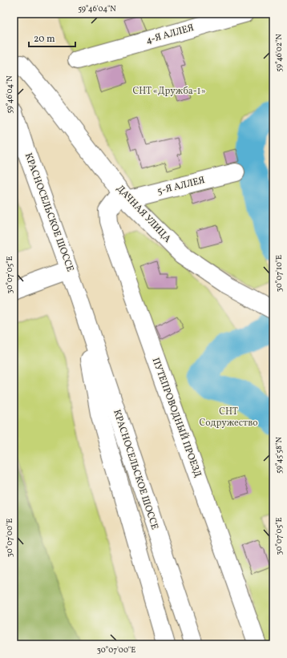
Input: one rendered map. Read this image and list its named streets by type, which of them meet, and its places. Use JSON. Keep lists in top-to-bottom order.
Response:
{
  "streets": {
    "main road": [
      "4-Я АЛЛЕЯ",
      "5-Я АЛЛЕЯ",
      "КРАСНОСЕЛЬСКОЕ ШОССЕ",
      "ДАЧНАЯ УЛИЦА",
      "ПУТЕПРОВОДНЫЙ ПРОЕЗД"
    ]
  },
  "crossings": [
    ["5-Я АЛЛЕЯ", "ДАЧНАЯ УЛИЦА"],
    ["5-Я АЛЛЕЯ", "ПУТЕПРОВОДНЫЙ ПРОЕЗД"],
    ["ДАЧНАЯ УЛИЦА", "ПУТЕПРОВОДНЫЙ ПРОЕЗД"]
  ],
  "parks": ["СНТ «Дружба-1»", "СНТ Содружество"],
  "scale_bar": "20 m",
  "coordinates": [
    "59°46'04\"N",
    "59°46'02\"N",
    "30°07'10\"E",
    "30°07'05\"E",
    "59°45'58\"N",
    "30°07'00\"E"
  ]
}
